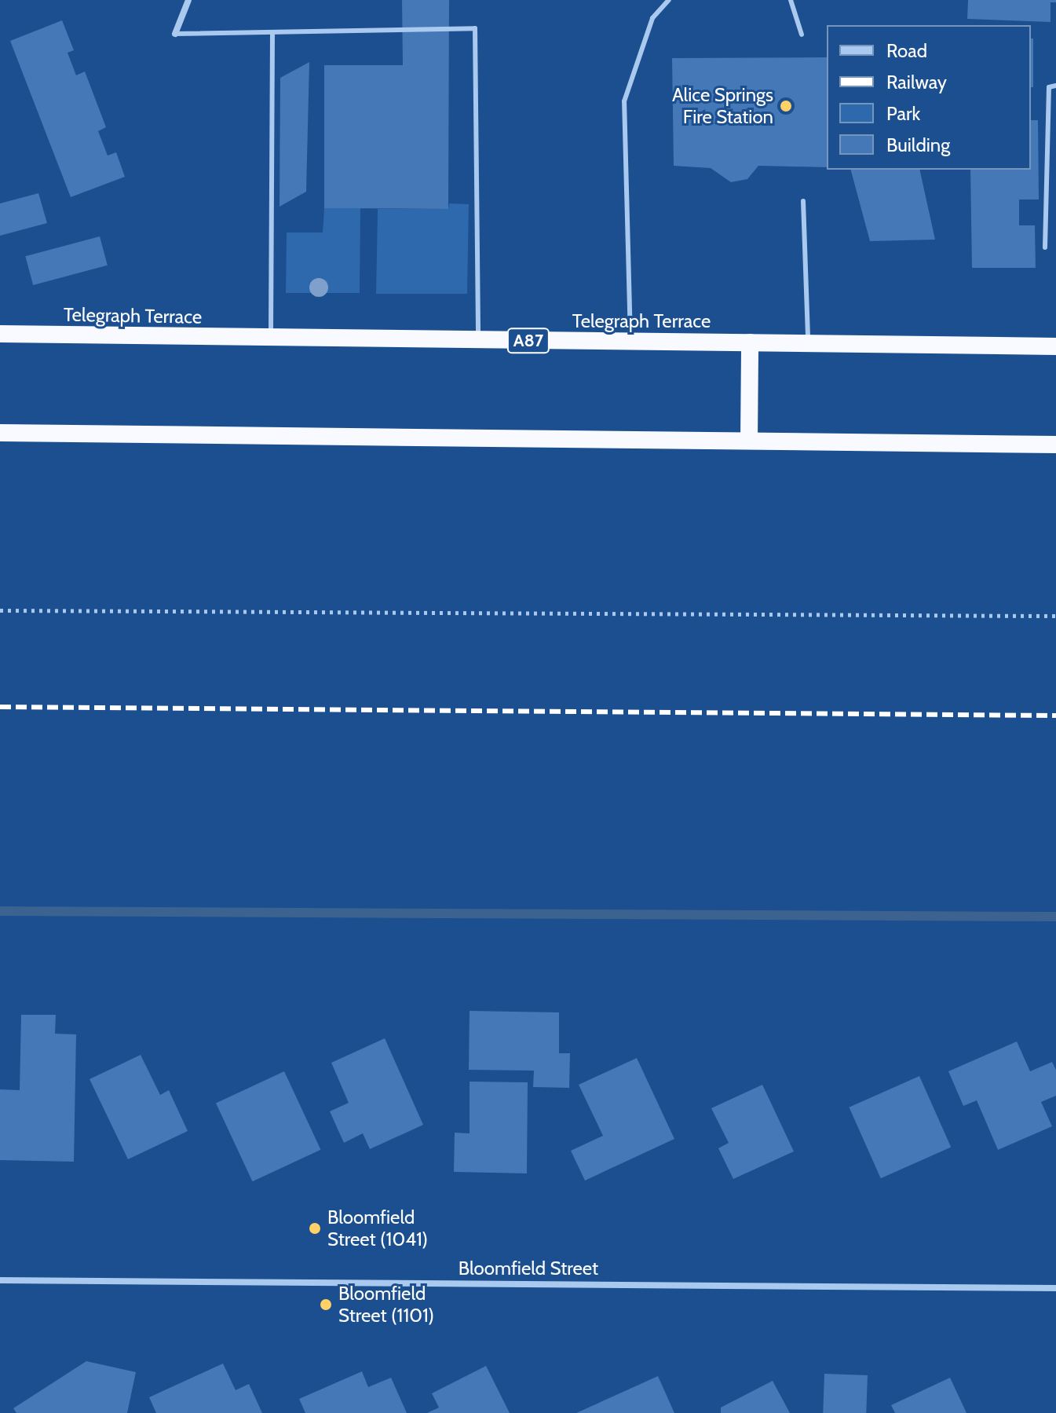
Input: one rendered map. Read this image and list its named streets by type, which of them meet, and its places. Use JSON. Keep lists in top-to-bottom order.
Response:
{
  "streets": {
    "highway": ["Telegraph Terrace", "A87"],
    "street": ["Bloomfield Street"]
  },
  "places": ["Alice Springs Fire Station", "Bloomfield Street (1041)", "Bloomfield Street (1101)"],
  "legend": [
    "Road",
    "Railway",
    "Park",
    "Building"
  ]
}
